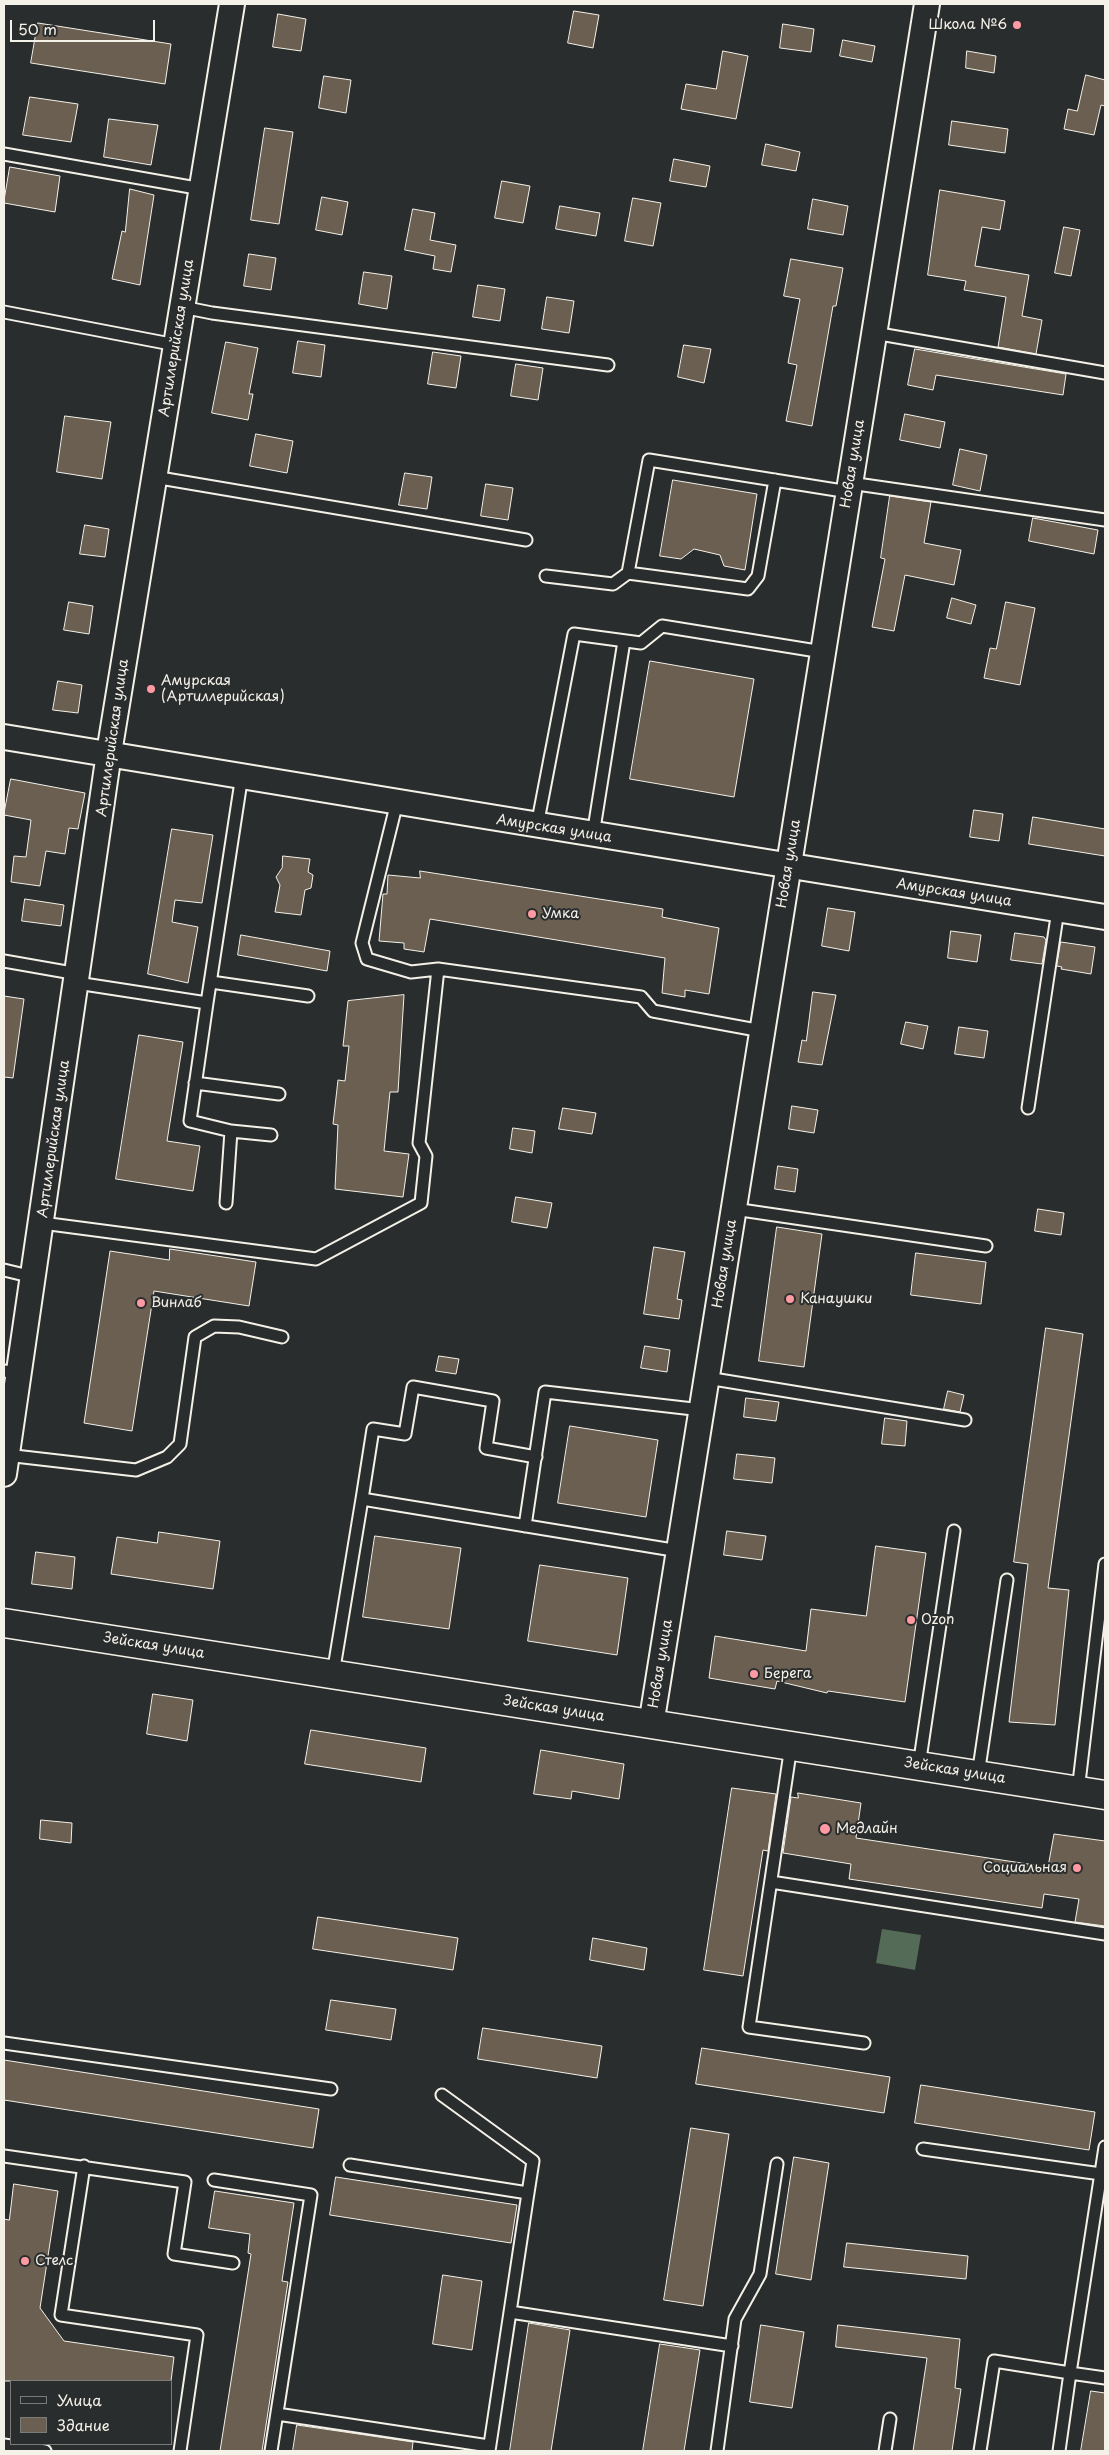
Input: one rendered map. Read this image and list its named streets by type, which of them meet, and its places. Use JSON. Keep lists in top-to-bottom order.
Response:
{
  "streets": {
    "street": [
      "Артиллерийская улица",
      "Новая улица",
      "Амурская улица",
      "Зейская улица"
    ]
  },
  "crossings": [
    ["Артиллерийская улица", "Амурская улица"],
    ["Новая улица", "Амурская улица"],
    ["Новая улица", "Зейская улица"]
  ],
  "places": [
    "Школа №6",
    "Амурская (Артиллерийская)",
    "Умка",
    "Канаушки",
    "Винлаб",
    "Ozon",
    "Берега",
    "Медлайн",
    "Социальная",
    "Стелс"
  ],
  "legend": ["Улица", "Здание"],
  "scale_bar": "50 m"
}
